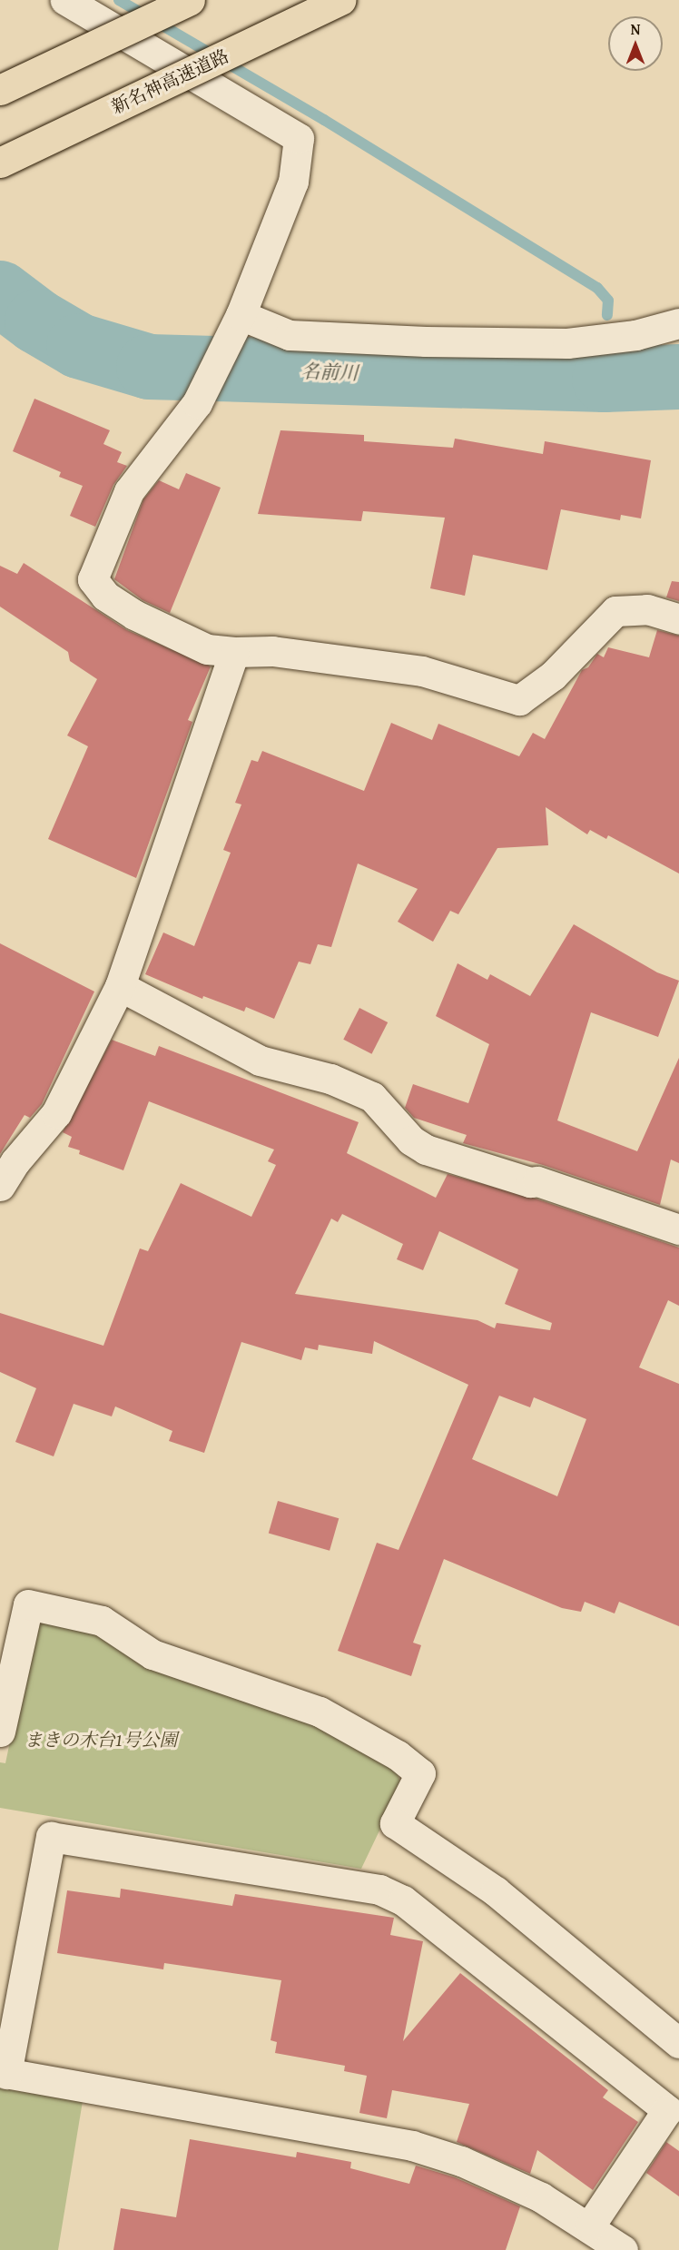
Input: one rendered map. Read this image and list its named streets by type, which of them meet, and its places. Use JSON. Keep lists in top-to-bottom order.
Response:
{
  "streets": {
    "highway": ["新名神高速道路"]
  },
  "water": ["名前川"],
  "parks": ["まきの木台1号公園"],
  "north": "top"
}
